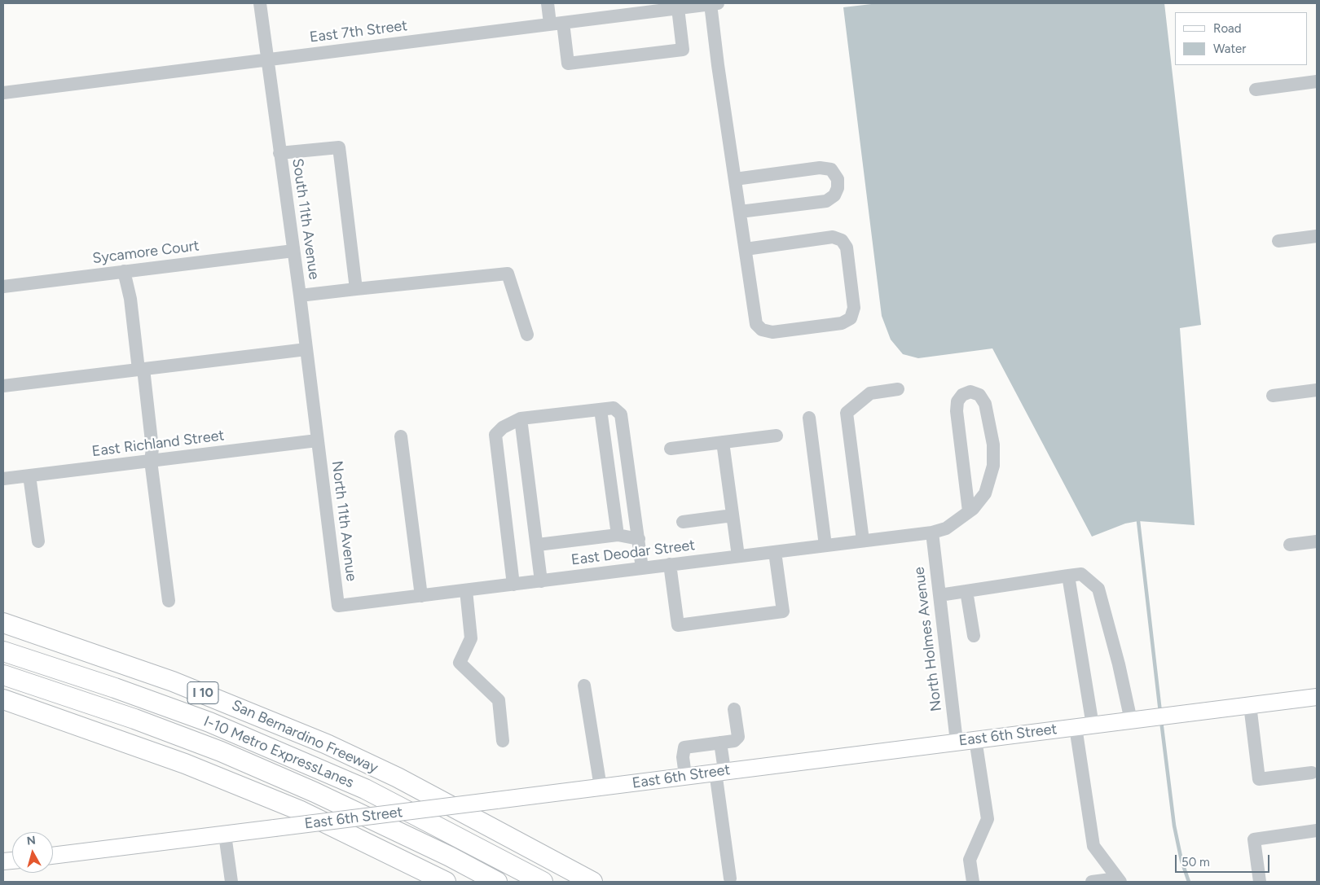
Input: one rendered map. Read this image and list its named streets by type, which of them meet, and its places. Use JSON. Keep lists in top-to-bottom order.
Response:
{
  "streets": {
    "highway": ["I 10", "San Bernardino Freeway", "I-10 Metro ExpressLanes"],
    "main road": ["East 6th Street"],
    "street": [
      "East 7th Street",
      "South 11th Avenue",
      "Sycamore Court",
      "East Richland Street",
      "North 11th Avenue",
      "East Deodar Street",
      "North Holmes Avenue"
    ]
  },
  "crossings": [
    ["East 7th Street", "South 11th Avenue"],
    ["South 11th Avenue", "Sycamore Court"],
    ["South 11th Avenue", "East Richland Street"],
    ["South 11th Avenue", "North 11th Avenue"],
    ["East Richland Street", "North 11th Avenue"],
    ["North 11th Avenue", "East Deodar Street"],
    ["East Deodar Street", "North Holmes Avenue"],
    ["North Holmes Avenue", "East 6th Street"]
  ],
  "legend": ["Road", "Water"],
  "scale_bar": "50 m",
  "north": "top"
}
